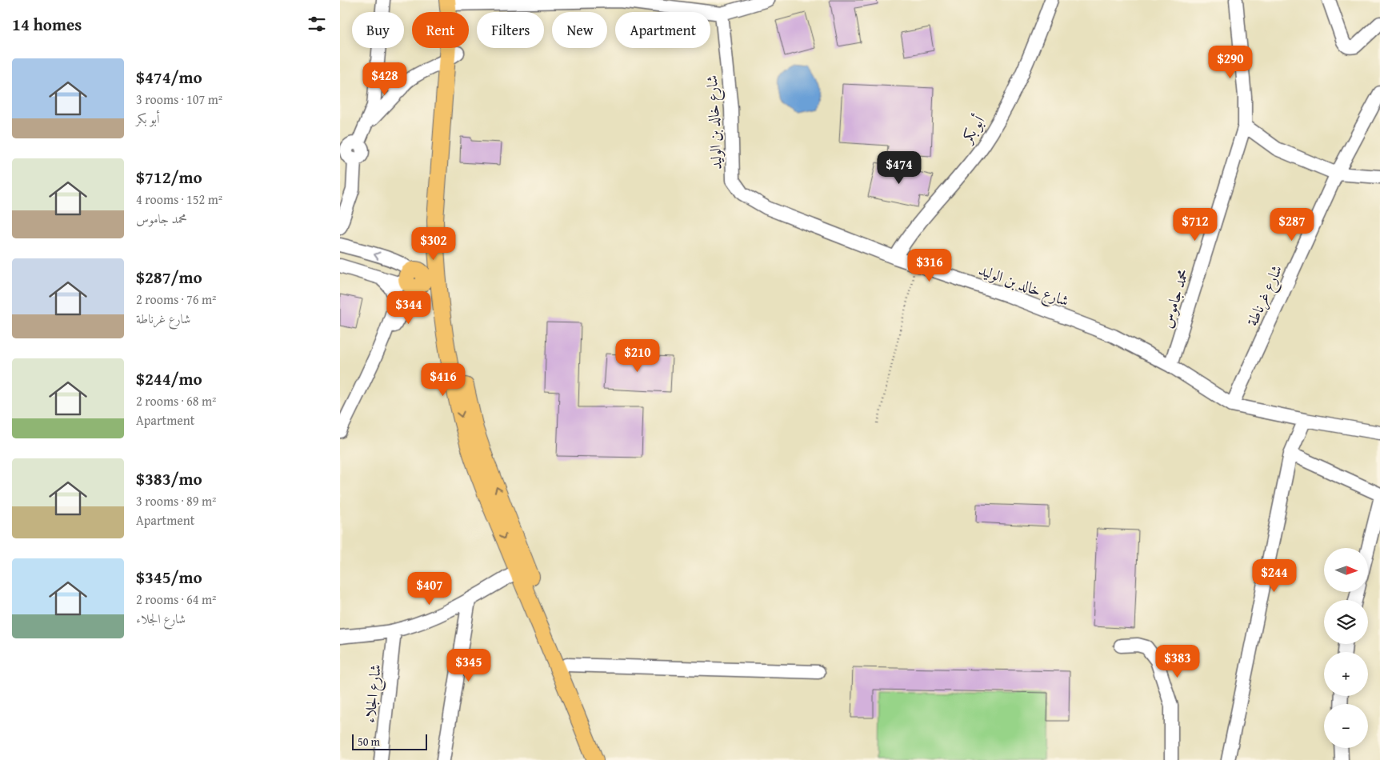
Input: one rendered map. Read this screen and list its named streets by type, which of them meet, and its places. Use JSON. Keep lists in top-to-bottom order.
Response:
{
  "streets": {
    "street": [
      "شارع خالد بن الوليد",
      "أبو بكر",
      "شارع غرناطة",
      "محمد جاموس",
      "شارع الجلاء"
    ]
  },
  "crossings": [
    ["شارع خالد بن الوليد", "أبو بكر"],
    ["شارع خالد بن الوليد", "شارع غرناطة"],
    ["شارع خالد بن الوليد", "محمد جاموس"]
  ],
  "scale_bar": "50 m",
  "north": "right",
  "page": {
    "heading": "14 homes",
    "chip": [
      "Buy",
      "Rent",
      "Filters",
      "New",
      "Apartment"
    ],
    "price": [
      "$290",
      "$428",
      "$474",
      "$712",
      "$287",
      "$302",
      "$316",
      "$344",
      "$210",
      "$416",
      "$244",
      "$407",
      "$383",
      "$345"
    ],
    "list": [
      {
        "name": "$474/mo",
        "note": "3 rooms · 107 m² · أبو بكر"
      },
      {
        "name": "$712/mo",
        "note": "4 rooms · 152 m² · محمد جاموس"
      },
      {
        "name": "$287/mo",
        "note": "2 rooms · 76 m² · شارع غرناطة"
      },
      {
        "name": "$244/mo",
        "note": "2 rooms · 68 m² · Apartment"
      },
      {
        "name": "$383/mo",
        "note": "3 rooms · 89 m² · Apartment"
      },
      {
        "name": "$345/mo",
        "note": "2 rooms · 64 m² · شارع الجلاء"
      }
    ],
    "map_buttons": ["+", "−"],
    "scale": "50 m"
  }
}
